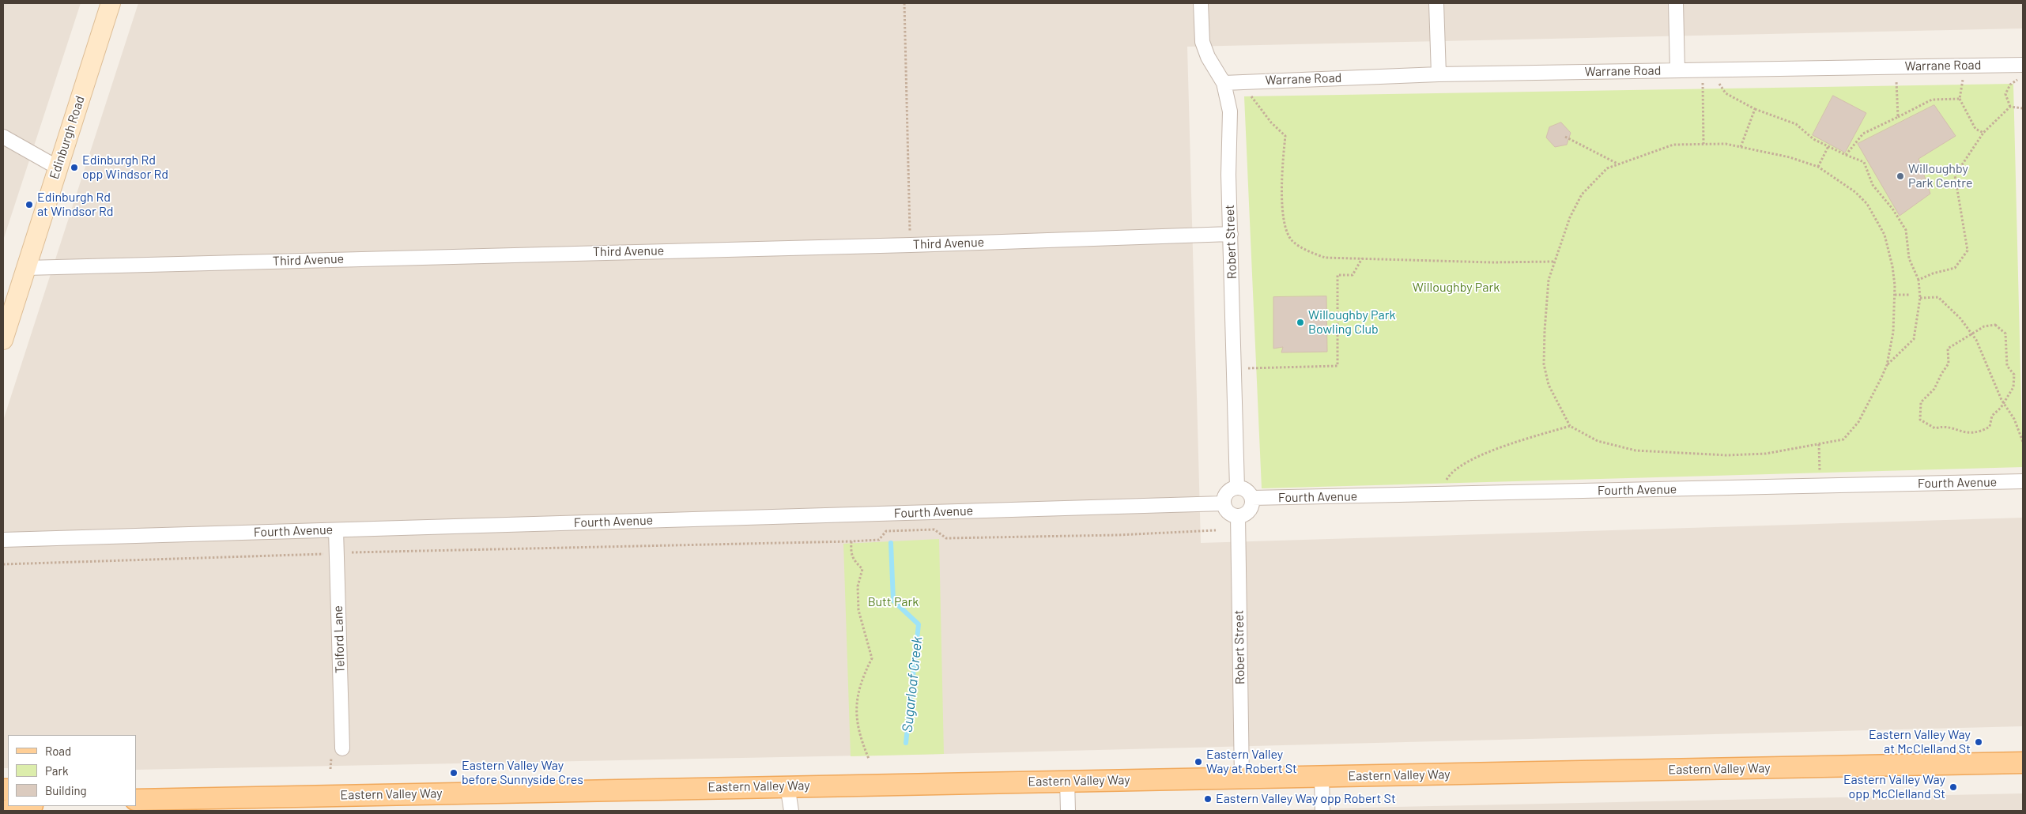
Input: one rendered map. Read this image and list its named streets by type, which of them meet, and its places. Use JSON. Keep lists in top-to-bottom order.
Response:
{
  "streets": {
    "main road": ["Edinburgh Road", "Eastern Valley Way"],
    "street": [
      "Warrane Road",
      "Robert Street",
      "Third Avenue",
      "Fourth Avenue",
      "Telford Lane"
    ]
  },
  "crossings": [
    ["Warrane Road", "Robert Street"],
    ["Edinburgh Road", "Third Avenue"],
    ["Robert Street", "Third Avenue"],
    ["Robert Street", "Fourth Avenue"],
    ["Robert Street", "Eastern Valley Way"],
    ["Fourth Avenue", "Telford Lane"]
  ],
  "water": ["Sugarloaf Creek"],
  "parks": ["Willoughby Park", "Butt Park"],
  "places": [
    "Edinburgh Rd opp Windsor Rd",
    "Willoughby Park Centre",
    "Edinburgh Rd at Windsor Rd",
    "Willoughby Park Bowling Club",
    "Eastern Valley Way at McClelland St",
    "Eastern Valley Way at Robert St",
    "Eastern Valley Way before Sunnyside Cres",
    "Eastern Valley Way opp McClelland St",
    "Eastern Valley Way opp Robert St"
  ],
  "legend": ["Road", "Park", "Building"]
}
